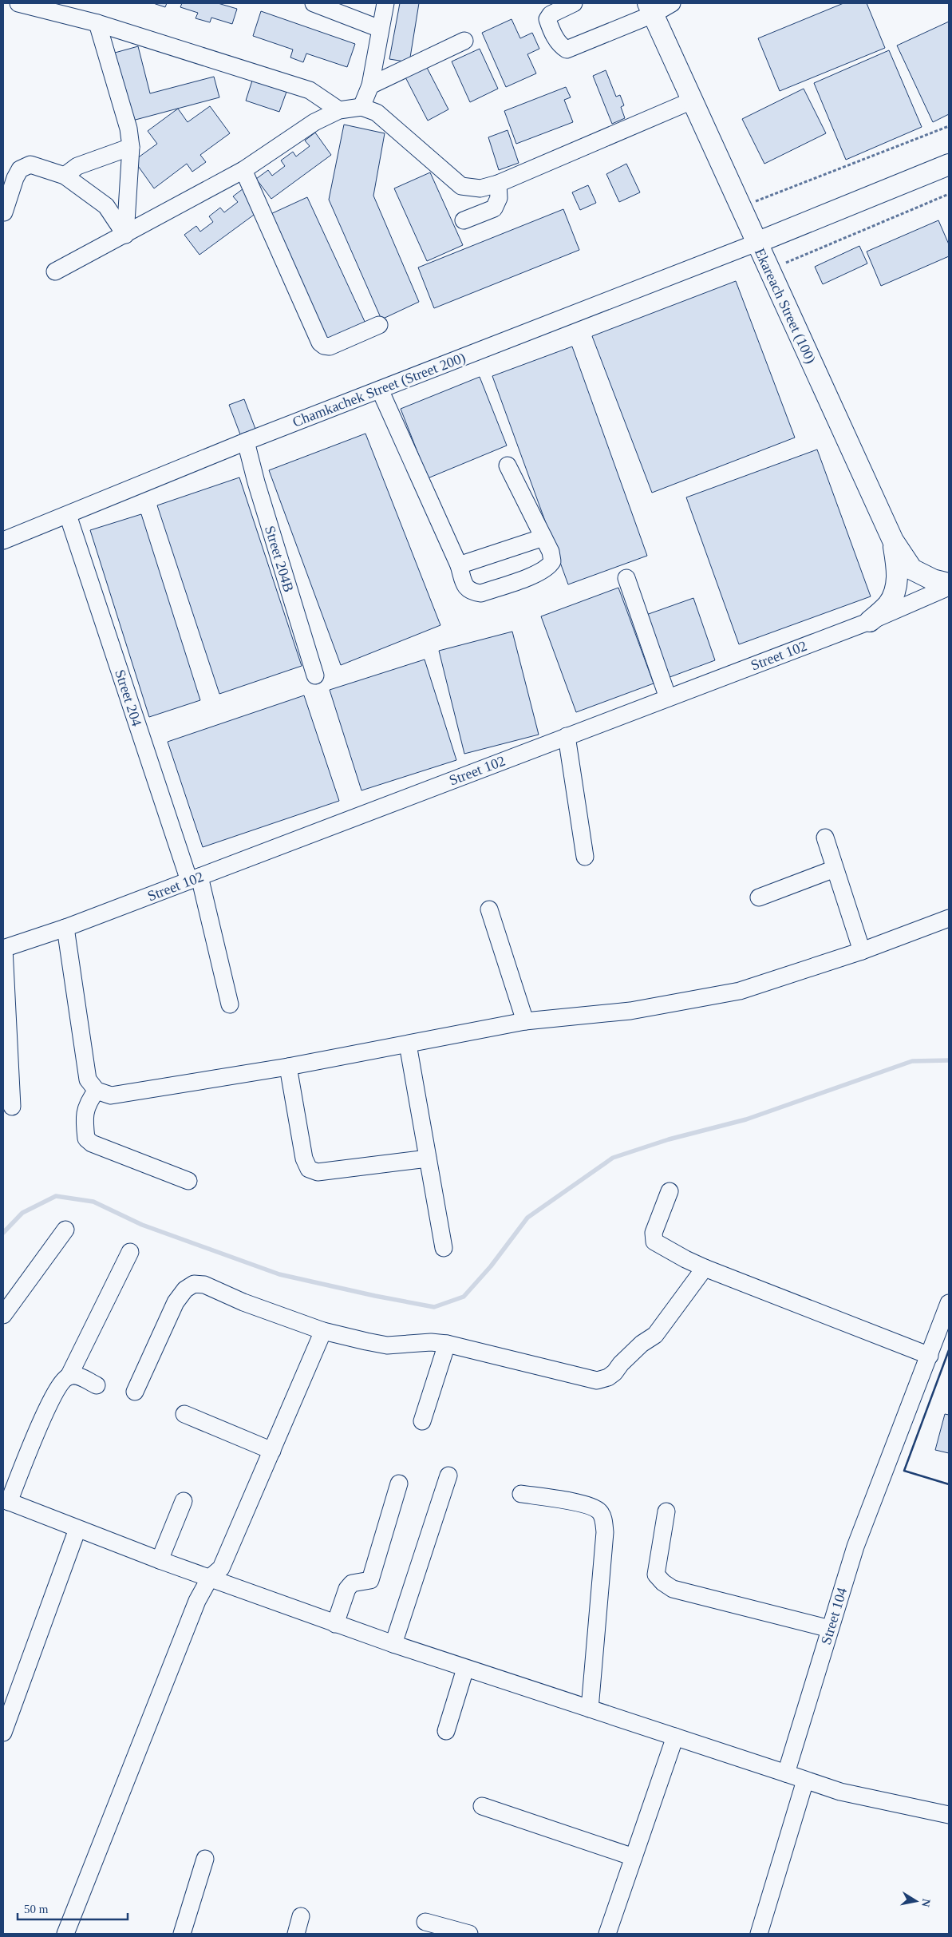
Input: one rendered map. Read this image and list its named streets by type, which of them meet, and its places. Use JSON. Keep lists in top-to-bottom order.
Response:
{
  "streets": {
    "main road": ["Ekareach Street (100)"],
    "street": [
      "Chamkachek Street (Street 200)",
      "Street 204B",
      "Street 102",
      "Street 204",
      "Street 104"
    ]
  },
  "crossings": [
    ["Ekareach Street (100)", "Chamkachek Street (Street 200)"],
    ["Ekareach Street (100)", "Street 102"],
    ["Chamkachek Street (Street 200)", "Street 204B"],
    ["Chamkachek Street (Street 200)", "Street 204"],
    ["Street 102", "Street 204"]
  ],
  "scale_bar": "50 m",
  "north": "right"
}
